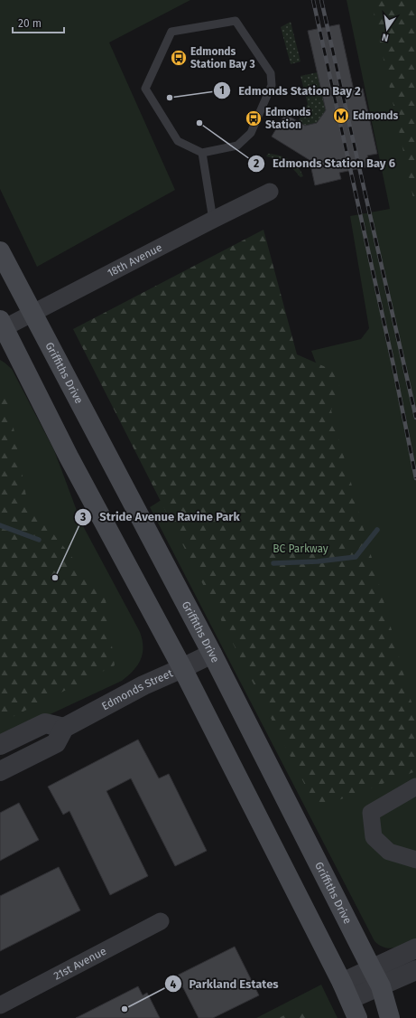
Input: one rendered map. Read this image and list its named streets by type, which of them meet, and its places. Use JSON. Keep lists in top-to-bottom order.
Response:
{
  "streets": {
    "main road": ["Griffiths Drive"],
    "street": ["18th Avenue", "Edmonds Street", "21st Avenue"]
  },
  "crossings": [
    ["18th Avenue", "Griffiths Drive"],
    ["Griffiths Drive", "Edmonds Street"]
  ],
  "parks": ["BC Parkway"],
  "places": {
    "bus stop": ["Edmonds Station Bay 3", "Edmonds Station"],
    "other": [
      "Edmonds Station Bay 2",
      "Edmonds Station Bay 6",
      "Stride Avenue Ravine Park",
      "Parkland Estates"
    ],
    "metro station": ["Edmonds"]
  },
  "scale_bar": "20 m",
  "north": "bottom"
}
